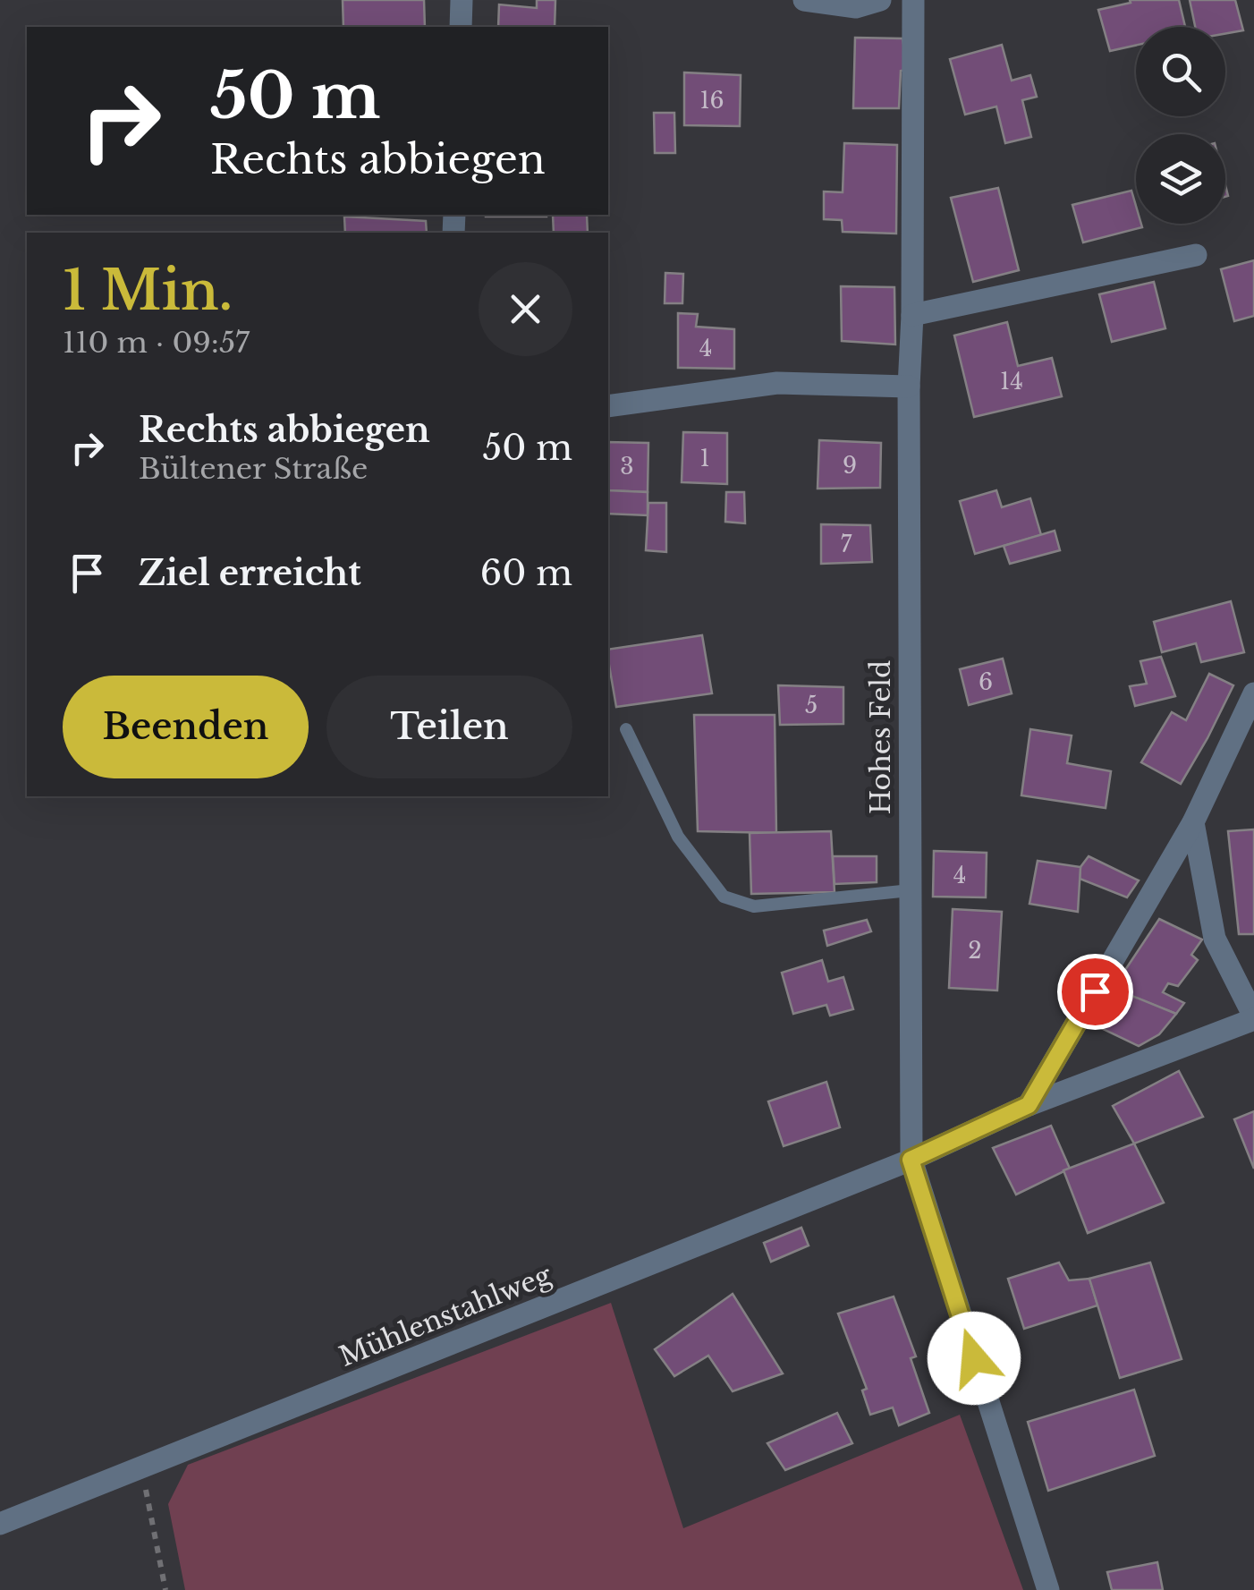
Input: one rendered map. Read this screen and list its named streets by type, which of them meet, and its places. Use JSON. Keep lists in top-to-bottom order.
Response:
{
  "streets": {
    "street": ["Hohes Feld", "Mühlenstahlweg"]
  },
  "crossings": [
    ["Hohes Feld", "Mühlenstahlweg"]
  ],
  "house_numbers": [
    "16",
    "4",
    "14",
    "1",
    "9",
    "3",
    "7",
    "6",
    "5",
    "4",
    "2"
  ],
  "page": {
    "turn": ["50 m", "Rechts abbiegen"],
    "heading": ["1 Min.", "110 m · 09:57"],
    "list": [
      {
        "name": "Rechts abbiegen",
        "note": "Bültener Straße",
        "value": "50 m"
      },
      {
        "name": "Ziel erreicht",
        "value": "60 m"
      }
    ],
    "buttons": ["Beenden", "Teilen"]
  }
}
